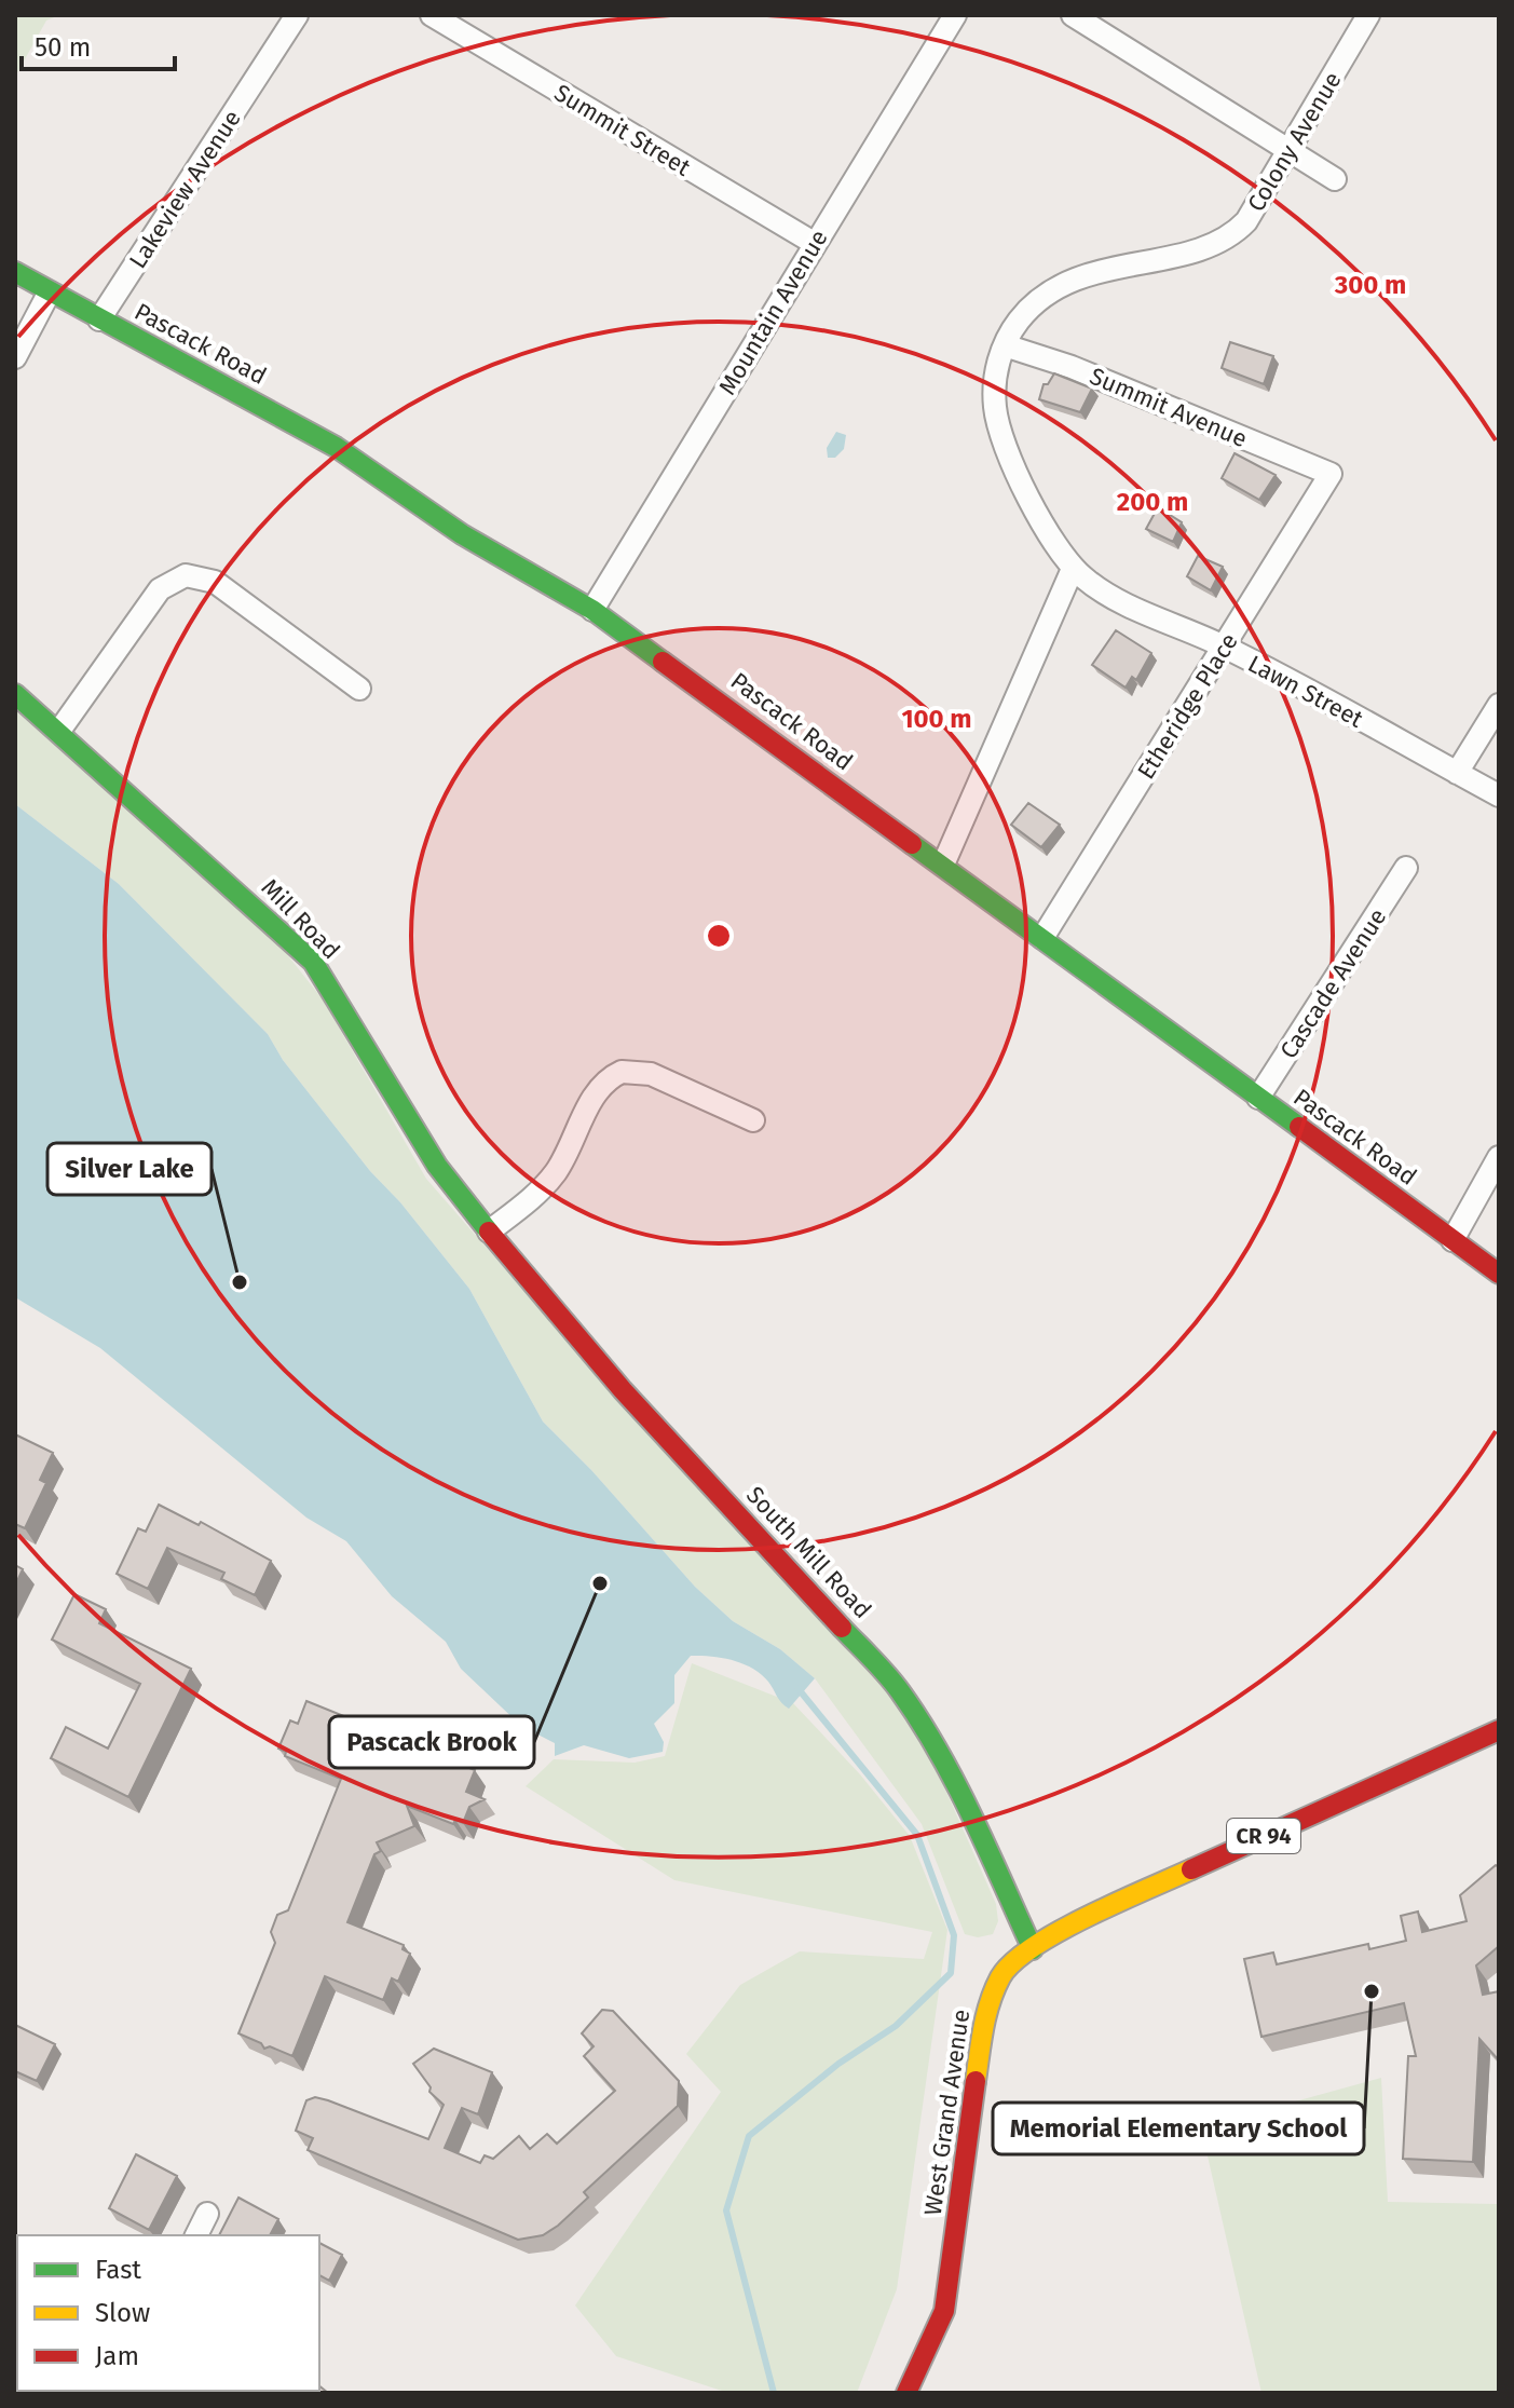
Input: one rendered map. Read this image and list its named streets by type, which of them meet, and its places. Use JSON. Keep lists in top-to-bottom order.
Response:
{
  "streets": {
    "street": [
      "Summit Street",
      "Colony Avenue",
      "Lakeview Avenue",
      "Mountain Avenue",
      "Pascack Road",
      "Summit Avenue",
      "Lawn Street",
      "Etheridge Place",
      "Mill Road",
      "Cascade Avenue",
      "South Mill Road",
      "CR 94",
      "West Grand Avenue"
    ]
  },
  "crossings": [
    ["Summit Street", "Mountain Avenue"],
    ["Colony Avenue", "Summit Avenue"],
    ["Colony Avenue", "Lawn Street"],
    ["Lakeview Avenue", "Pascack Road"],
    ["Mountain Avenue", "Pascack Road"],
    ["Pascack Road", "Etheridge Place"],
    ["Pascack Road", "Cascade Avenue"],
    ["Summit Avenue", "Etheridge Place"],
    ["Lawn Street", "Etheridge Place"],
    ["Mill Road", "South Mill Road"],
    ["South Mill Road", "West Grand Avenue"]
  ],
  "places": ["Silver Lake", "Pascack Brook", "Memorial Elementary School"],
  "legend": ["Fast", "Slow", "Jam"],
  "scale_bar": "50 m",
  "rings": ["300 m", "200 m", "100 m"]
}
